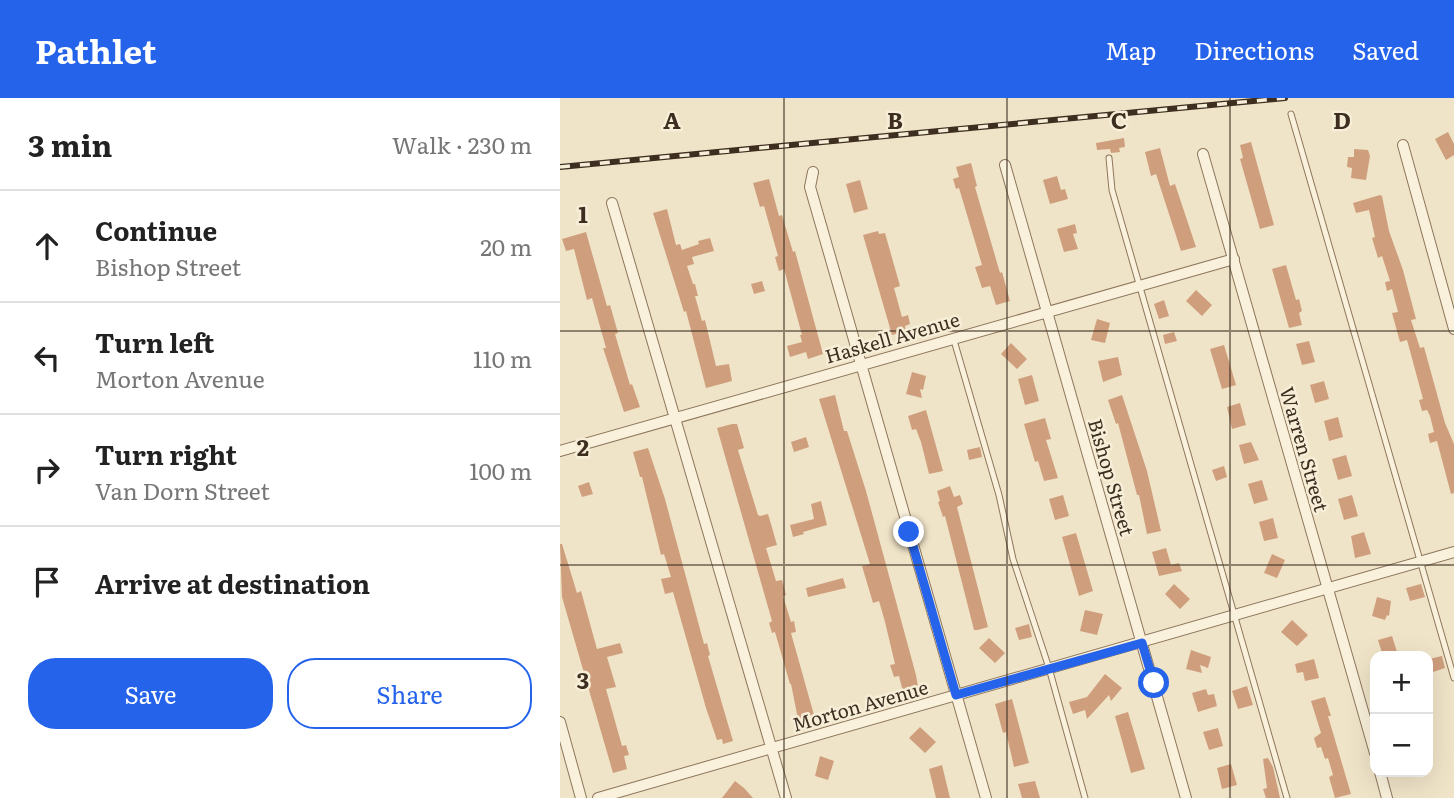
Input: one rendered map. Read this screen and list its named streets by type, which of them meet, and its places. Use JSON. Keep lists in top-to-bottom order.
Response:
{
  "streets": {
    "street": [
      "Haskell Avenue",
      "Warren Street",
      "Bishop Street",
      "Morton Avenue"
    ]
  },
  "crossings": [
    ["Haskell Avenue", "Warren Street"],
    ["Haskell Avenue", "Bishop Street"],
    ["Warren Street", "Morton Avenue"],
    ["Bishop Street", "Morton Avenue"]
  ],
  "page": {
    "header": "Pathlet",
    "nav": ["Map", "Directions", "Saved"],
    "heading": ["3 min", "Walk · 230 m"],
    "list": [
      ["Continue", "Bishop Street", "20 m"],
      ["Turn left", "Morton Avenue", "110 m"],
      ["Turn right", "Van Dorn Street", "100 m"],
      "Arrive at destination"
    ],
    "buttons": ["Save", "Share"],
    "map_buttons": ["+", "−"]
  },
  "grid": {
    "columns": [
      "A",
      "B",
      "C",
      "D"
    ],
    "rows": ["1", "2", "3"]
  }
}
